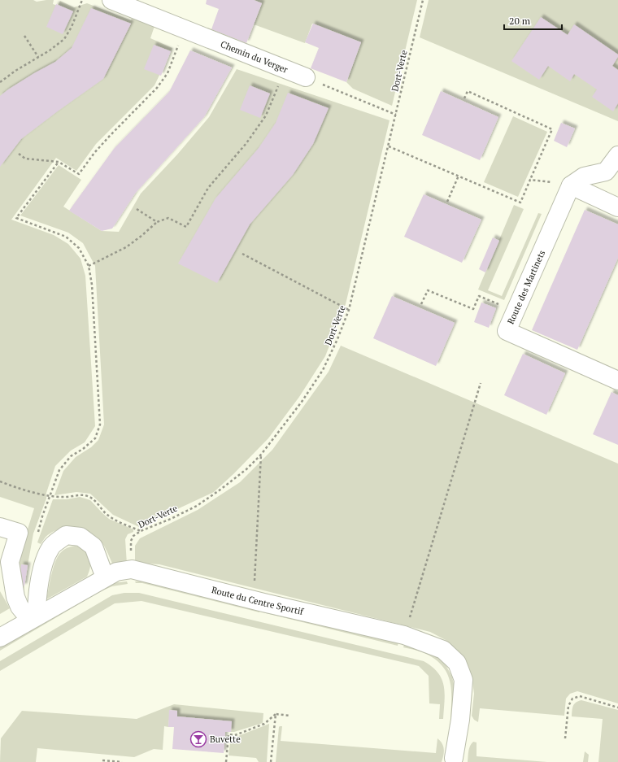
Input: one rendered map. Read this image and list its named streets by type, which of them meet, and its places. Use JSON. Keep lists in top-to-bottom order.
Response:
{
  "streets": {
    "street": ["Chemin du Verger", "Route des Martinets", "Route du Centre Sportif"],
    "path": ["Dort-Verte"]
  },
  "crossings": [
    ["Dort-Verte", "Route du Centre Sportif"]
  ],
  "places": {
    "bar": ["Buvette"]
  },
  "scale_bar": "20 m"
}
